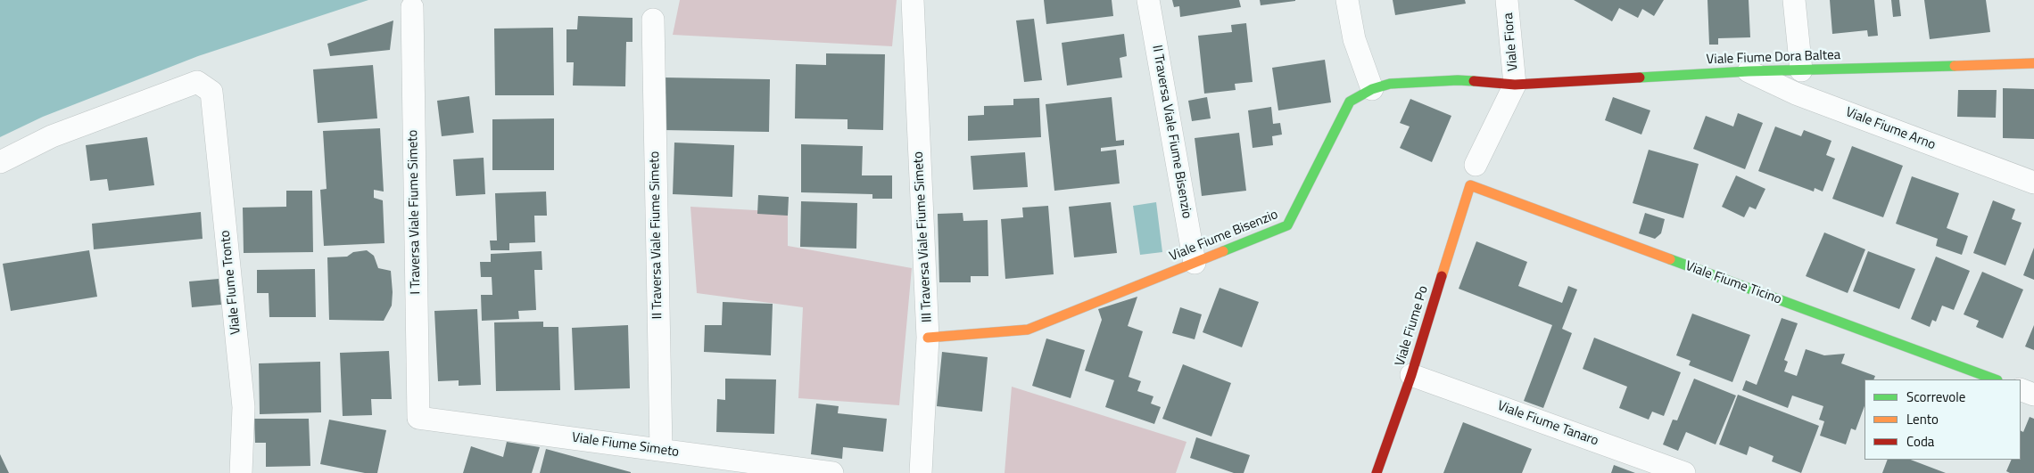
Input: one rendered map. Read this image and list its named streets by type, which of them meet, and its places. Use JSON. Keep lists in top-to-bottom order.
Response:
{
  "streets": {
    "street": [
      "Viale Fiora",
      "Viale Fiume Dora Baltea",
      "Viale Fiume Arno",
      "II Traversa Viale Fiume Bisenzio",
      "I Traversa Viale Fiume Simeto",
      "II Traversa Viale Fiume Simeto",
      "Viale Fiume Bisenzio",
      "III Traversa Viale Fiume Simeto",
      "Viale FIume Tronto",
      "Viale Fiume Ticino",
      "Viale Fiume Po",
      "Viale Fiume Tanaro",
      "Viale Fiume Simeto"
    ]
  },
  "crossings": [
    ["Viale Fiora", "Viale Fiume Dora Baltea"],
    ["Viale Fiora", "Viale Fiume Bisenzio"],
    ["Viale Fiume Dora Baltea", "Viale Fiume Arno"],
    ["Viale Fiume Dora Baltea", "Viale Fiume Bisenzio"],
    ["II Traversa Viale Fiume Bisenzio", "Viale Fiume Bisenzio"],
    ["I Traversa Viale Fiume Simeto", "Viale Fiume Simeto"],
    ["II Traversa Viale Fiume Simeto", "Viale Fiume Simeto"],
    ["Viale Fiume Bisenzio", "III Traversa Viale Fiume Simeto"],
    ["Viale Fiume Ticino", "Viale Fiume Po"],
    ["Viale Fiume Po", "Viale Fiume Tanaro"]
  ],
  "legend": ["Scorrevole", "Lento", "Coda"]
}
